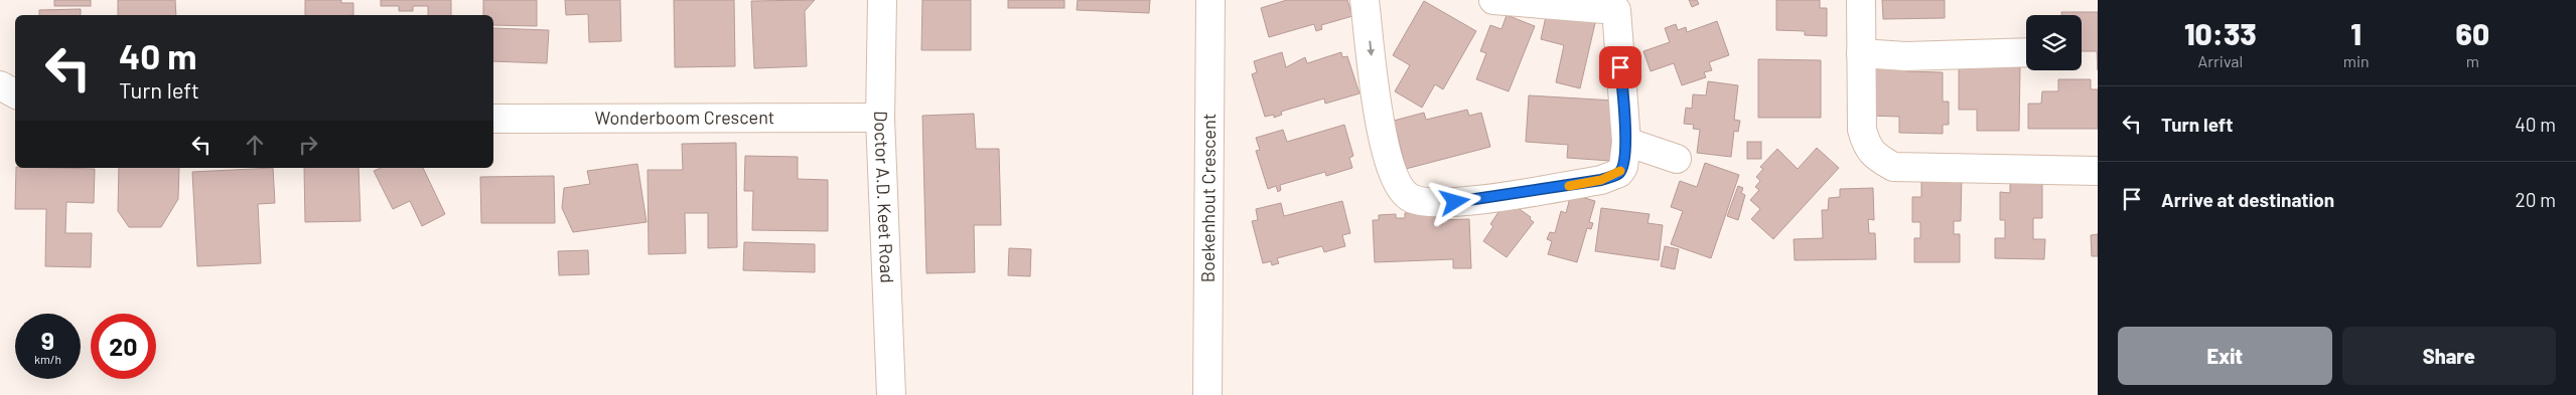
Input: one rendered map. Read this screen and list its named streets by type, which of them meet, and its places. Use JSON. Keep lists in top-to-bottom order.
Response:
{
  "streets": {
    "street": ["Wonderboom Crescent", "Boekenhout Crescent", "Doctor A.D. Keet Road"]
  },
  "crossings": [
    ["Wonderboom Crescent", "Doctor A.D. Keet Road"]
  ],
  "page": {
    "eta": [
      "10:33",
      "Arrival",
      "1",
      "min",
      "60",
      "m"
    ],
    "turn": ["40 m", "Turn left"],
    "list": [
      {
        "name": "Turn left",
        "value": "40 m"
      },
      {
        "name": "Arrive at destination",
        "value": "20 m"
      }
    ],
    "speed": "9 km/h",
    "limit": "20",
    "buttons": ["Exit", "Share"]
  }
}
